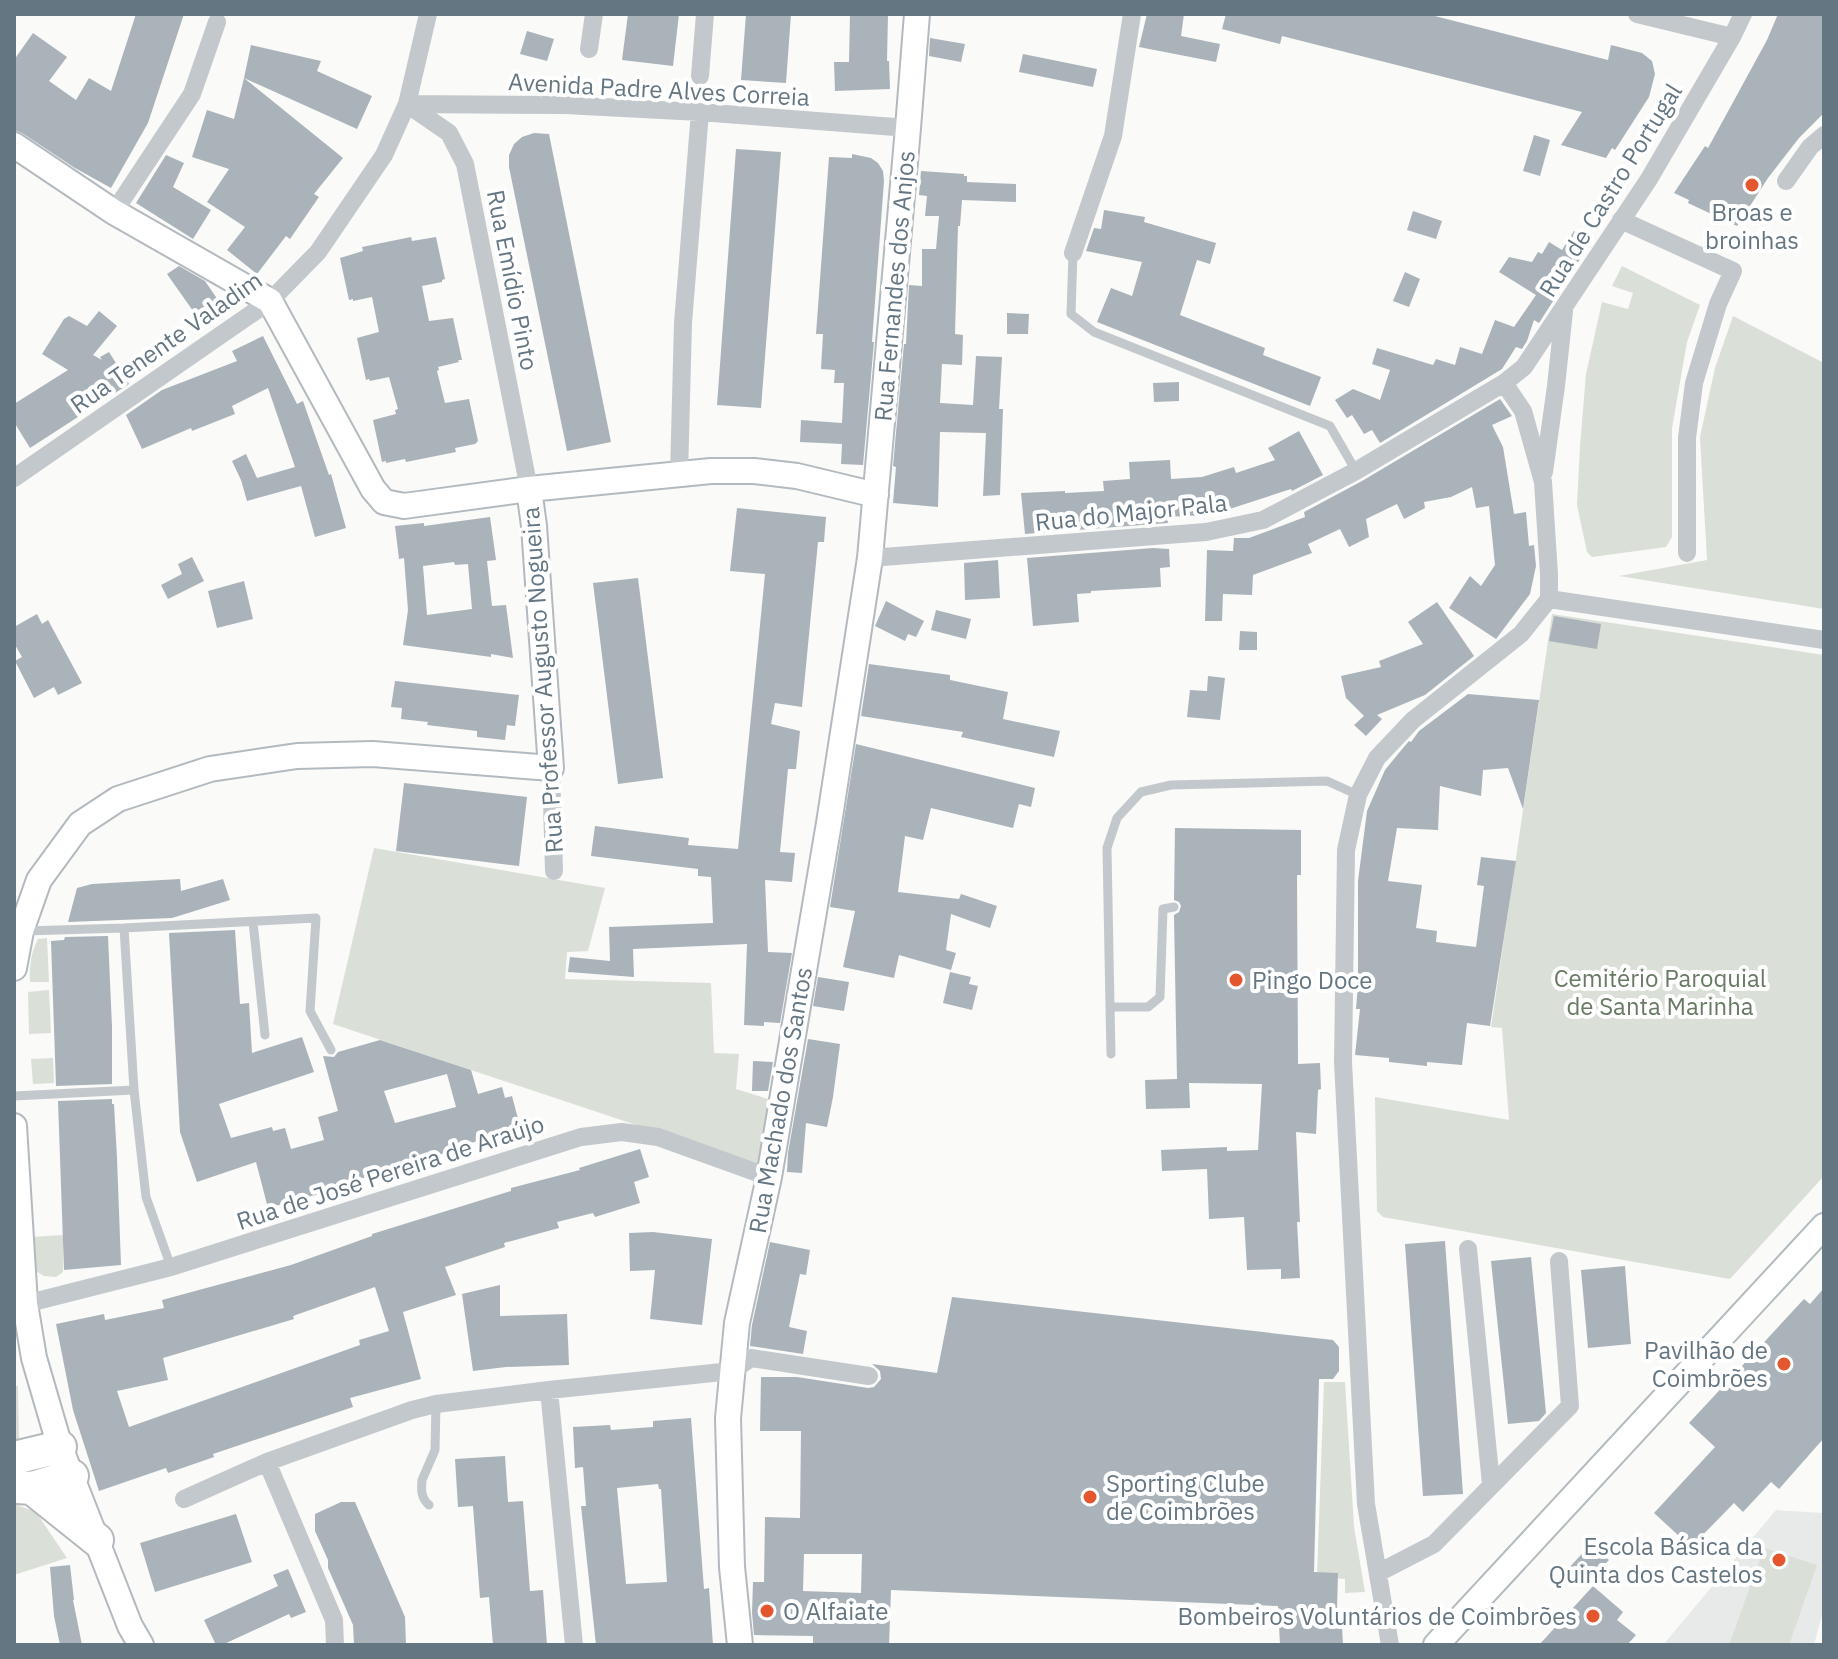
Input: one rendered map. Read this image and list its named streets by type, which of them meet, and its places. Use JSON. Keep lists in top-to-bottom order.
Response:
{
  "streets": {
    "street": [
      "Avenida Padre Alves Correia",
      "Rua de Castro Portugal",
      "Rua Emídio Pinto",
      "Rua Fernandes dos Anjos",
      "Rua Tenente Valadim",
      "Rua do Major Pala",
      "Rua Professor Augusto Nogueira",
      "Rua Machado dos Santos",
      "Rua de José Pereira de Araújo"
    ]
  },
  "crossings": [
    ["Avenida Padre Alves Correia", "Rua Emídio Pinto"],
    ["Avenida Padre Alves Correia", "Rua Fernandes dos Anjos"],
    ["Avenida Padre Alves Correia", "Rua Tenente Valadim"],
    ["Rua de Castro Portugal", "Rua do Major Pala"],
    ["Rua Emídio Pinto", "Rua Tenente Valadim"],
    ["Rua Emídio Pinto", "Rua Professor Augusto Nogueira"],
    ["Rua Fernandes dos Anjos", "Rua do Major Pala"],
    ["Rua Fernandes dos Anjos", "Rua Machado dos Santos"],
    ["Rua do Major Pala", "Rua Machado dos Santos"],
    ["Rua Machado dos Santos", "Rua de José Pereira de Araújo"]
  ],
  "parks": ["Cemitério Paroquial de Santa Marinha"],
  "places": [
    "Broas e broinhas",
    "Pingo Doce",
    "Pavilhão de Coimbrões",
    "Sporting Clube de Coimbrões",
    "Escola Básica da Quinta dos Castelos",
    "O Alfaiate",
    "Bombeiros Voluntários de Coimbrões"
  ]
}
